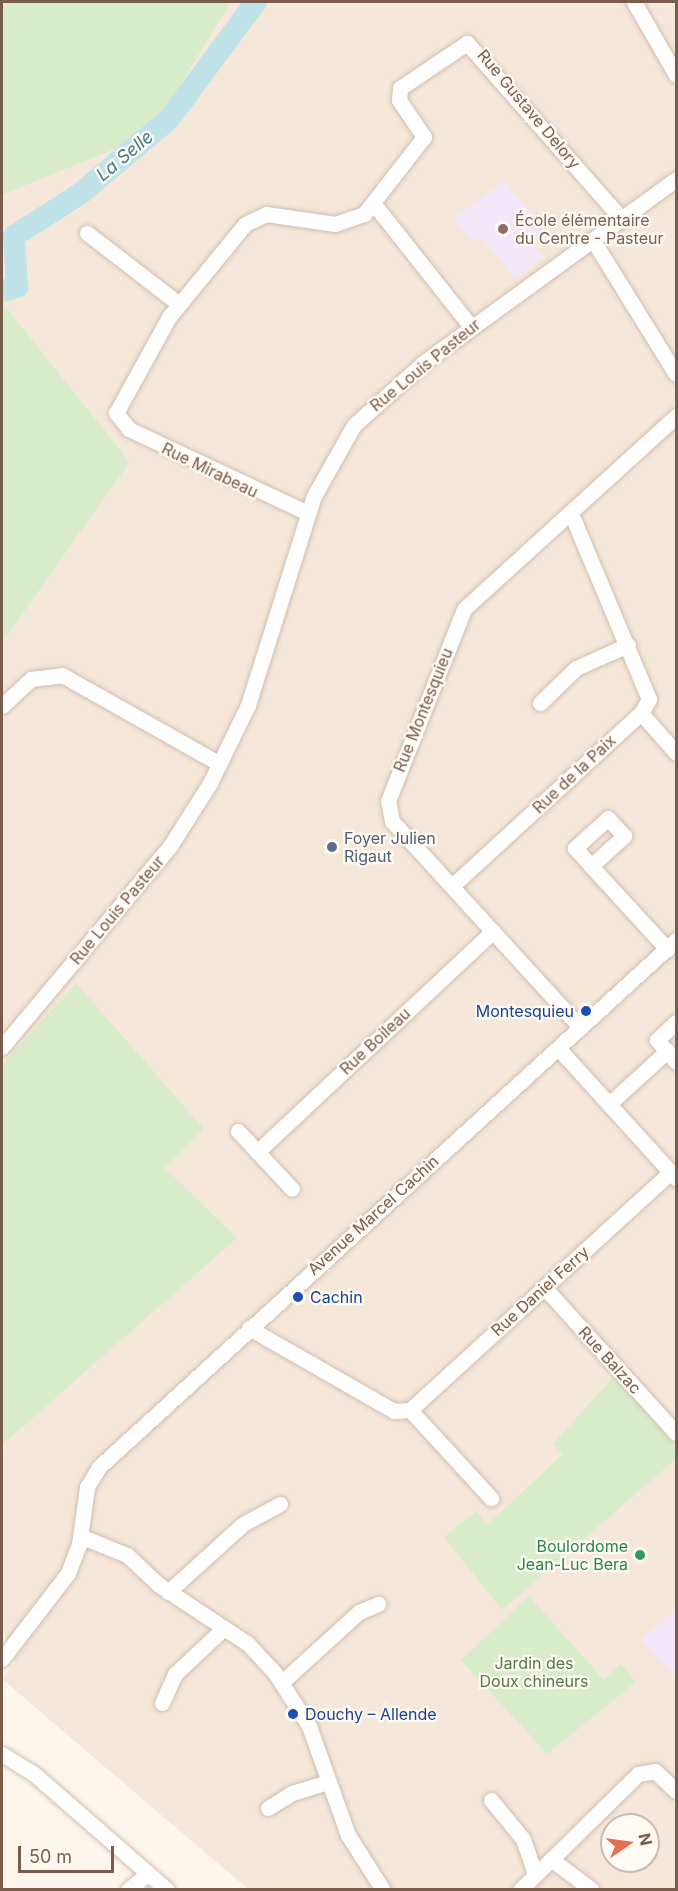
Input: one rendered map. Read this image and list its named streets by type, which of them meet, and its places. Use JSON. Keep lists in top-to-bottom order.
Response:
{
  "streets": {
    "street": [
      "Rue Gustave Delory",
      "Rue Louis Pasteur",
      "Rue Mirabeau",
      "Rue Montesquieu",
      "Rue de la Paix",
      "Rue Boileau",
      "Avenue Marcel Cachin",
      "Rue Daniel Ferry",
      "Rue Balzac"
    ]
  },
  "crossings": [
    ["Rue Gustave Delory", "Rue Louis Pasteur"],
    ["Rue Louis Pasteur", "Rue Mirabeau"],
    ["Rue Montesquieu", "Rue de la Paix"],
    ["Rue Montesquieu", "Rue Boileau"],
    ["Rue Montesquieu", "Avenue Marcel Cachin"],
    ["Avenue Marcel Cachin", "Rue Daniel Ferry"],
    ["Rue Daniel Ferry", "Rue Balzac"]
  ],
  "water": ["La Selle"],
  "parks": ["Jardin des Doux chineurs"],
  "places": [
    "École élémentaire du Centre - Pasteur",
    "Foyer Julien Rigaut",
    "Montesquieu",
    "Cachin",
    "Boulordome Jean-Luc Bera",
    "Douchy – Allende"
  ],
  "scale_bar": "50 m",
  "north": "right"
}
